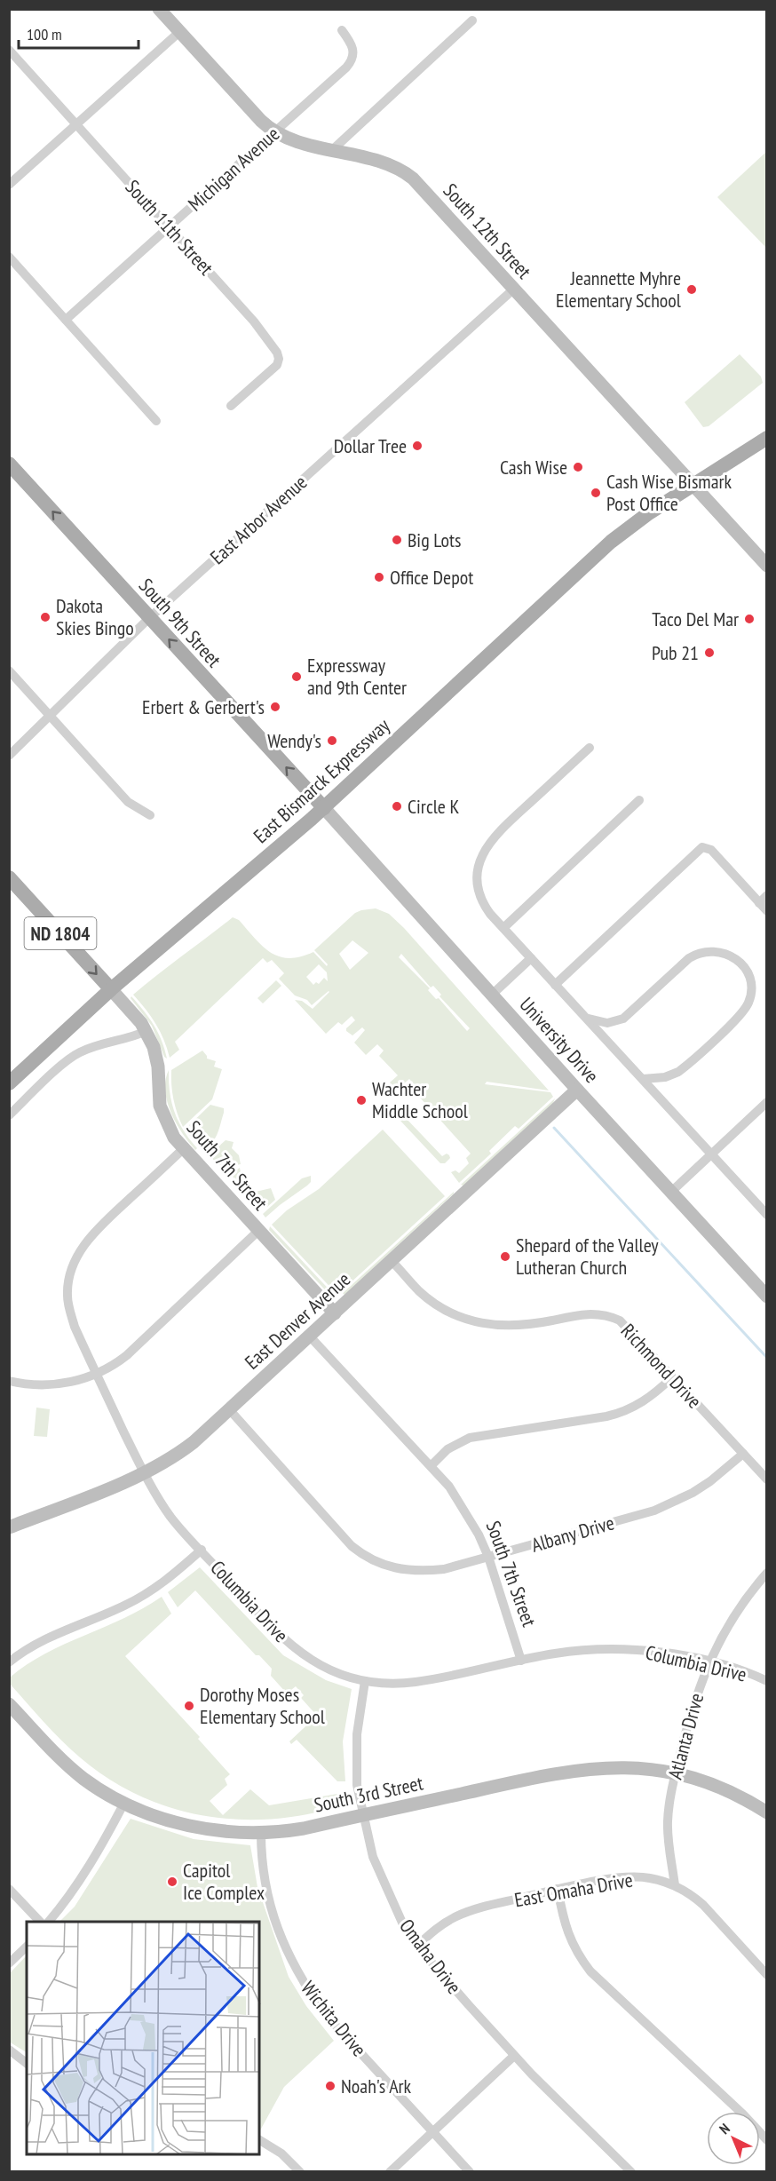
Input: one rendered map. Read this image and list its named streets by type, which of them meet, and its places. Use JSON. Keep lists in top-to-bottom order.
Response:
{
  "streets": {
    "main road": [
      "South 9th Street",
      "East Bismarck Expressway",
      "ND 1804",
      "South 7th Street"
    ],
    "street": [
      "Michigan Avenue",
      "South 11th Street",
      "South 12th Street",
      "East Arbor Avenue",
      "University Drive",
      "East Denver Avenue",
      "Richmond Drive",
      "Albany Drive",
      "Columbia Drive",
      "Atlanta Drive",
      "South 3rd Street",
      "East Omaha Drive",
      "Omaha Drive",
      "Wichita Drive"
    ]
  },
  "crossings": [
    ["Michigan Avenue", "South 11th Street"],
    ["Michigan Avenue", "South 12th Street"],
    ["South 12th Street", "East Arbor Avenue"],
    ["South 12th Street", "East Bismarck Expressway"],
    ["East Arbor Avenue", "South 9th Street"],
    ["South 9th Street", "East Bismarck Expressway"],
    ["South 9th Street", "University Drive"],
    ["East Bismarck Expressway", "University Drive"],
    ["East Bismarck Expressway", "South 7th Street"],
    ["University Drive", "East Denver Avenue"],
    ["South 7th Street", "East Denver Avenue"],
    ["South 7th Street", "Albany Drive"],
    ["South 7th Street", "Columbia Drive"],
    ["East Denver Avenue", "Richmond Drive"],
    ["East Denver Avenue", "Albany Drive"],
    ["East Denver Avenue", "Columbia Drive"],
    ["Richmond Drive", "Albany Drive"],
    ["Columbia Drive", "Atlanta Drive"],
    ["Columbia Drive", "Omaha Drive"],
    ["Atlanta Drive", "South 3rd Street"],
    ["Atlanta Drive", "East Omaha Drive"],
    ["South 3rd Street", "Omaha Drive"],
    ["South 3rd Street", "Wichita Drive"],
    ["East Omaha Drive", "Omaha Drive"]
  ],
  "one_way": ["South 9th Street"],
  "places": [
    "Jeannette Myhre Elementary School",
    "Dollar Tree",
    "Cash Wise",
    "Cash Wise Bismark Post Office",
    "Big Lots",
    "Office Depot",
    "Dakota Skies Bingo",
    "Taco Del Mar",
    "Pub 21",
    "Expressway and 9th Center",
    "Erbert & Gerbert's",
    "Wendy's",
    "Circle K",
    "Wachter Middle School",
    "Shepard of the Valley Lutheran Church",
    "Dorothy Moses Elementary School",
    "Capitol Ice Complex",
    "Noah's Ark"
  ],
  "scale_bar": "100 m",
  "north": "top left"
}
